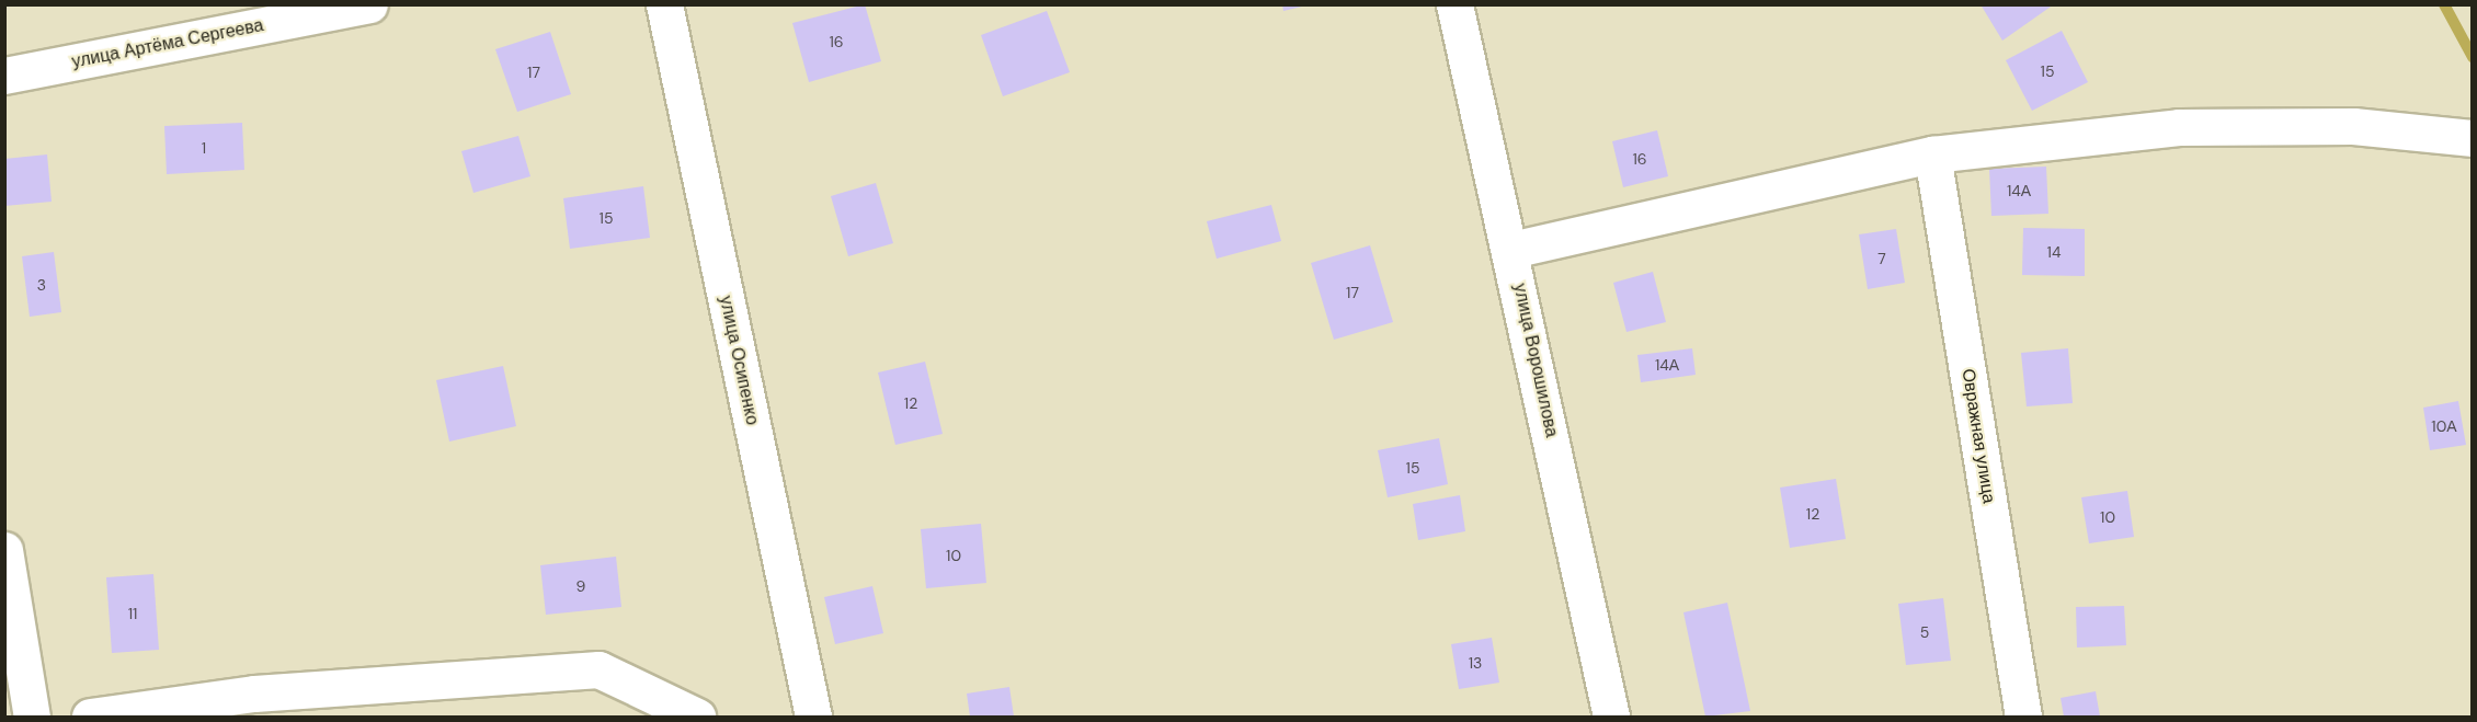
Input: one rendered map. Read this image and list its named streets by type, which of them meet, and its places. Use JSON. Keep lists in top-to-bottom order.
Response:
{
  "streets": {
    "street": [
      "улица Артёма Сергеева",
      "улица Осипенко",
      "улица Ворошилова",
      "Овражная улица"
    ]
  },
  "house_numbers": [
    "16",
    "15",
    "17",
    "1",
    "16",
    "14А",
    "15",
    "14",
    "7",
    "3",
    "17",
    "14А",
    "12",
    "10А",
    "15",
    "12",
    "10",
    "10",
    "9",
    "11",
    "5",
    "13"
  ]
}
